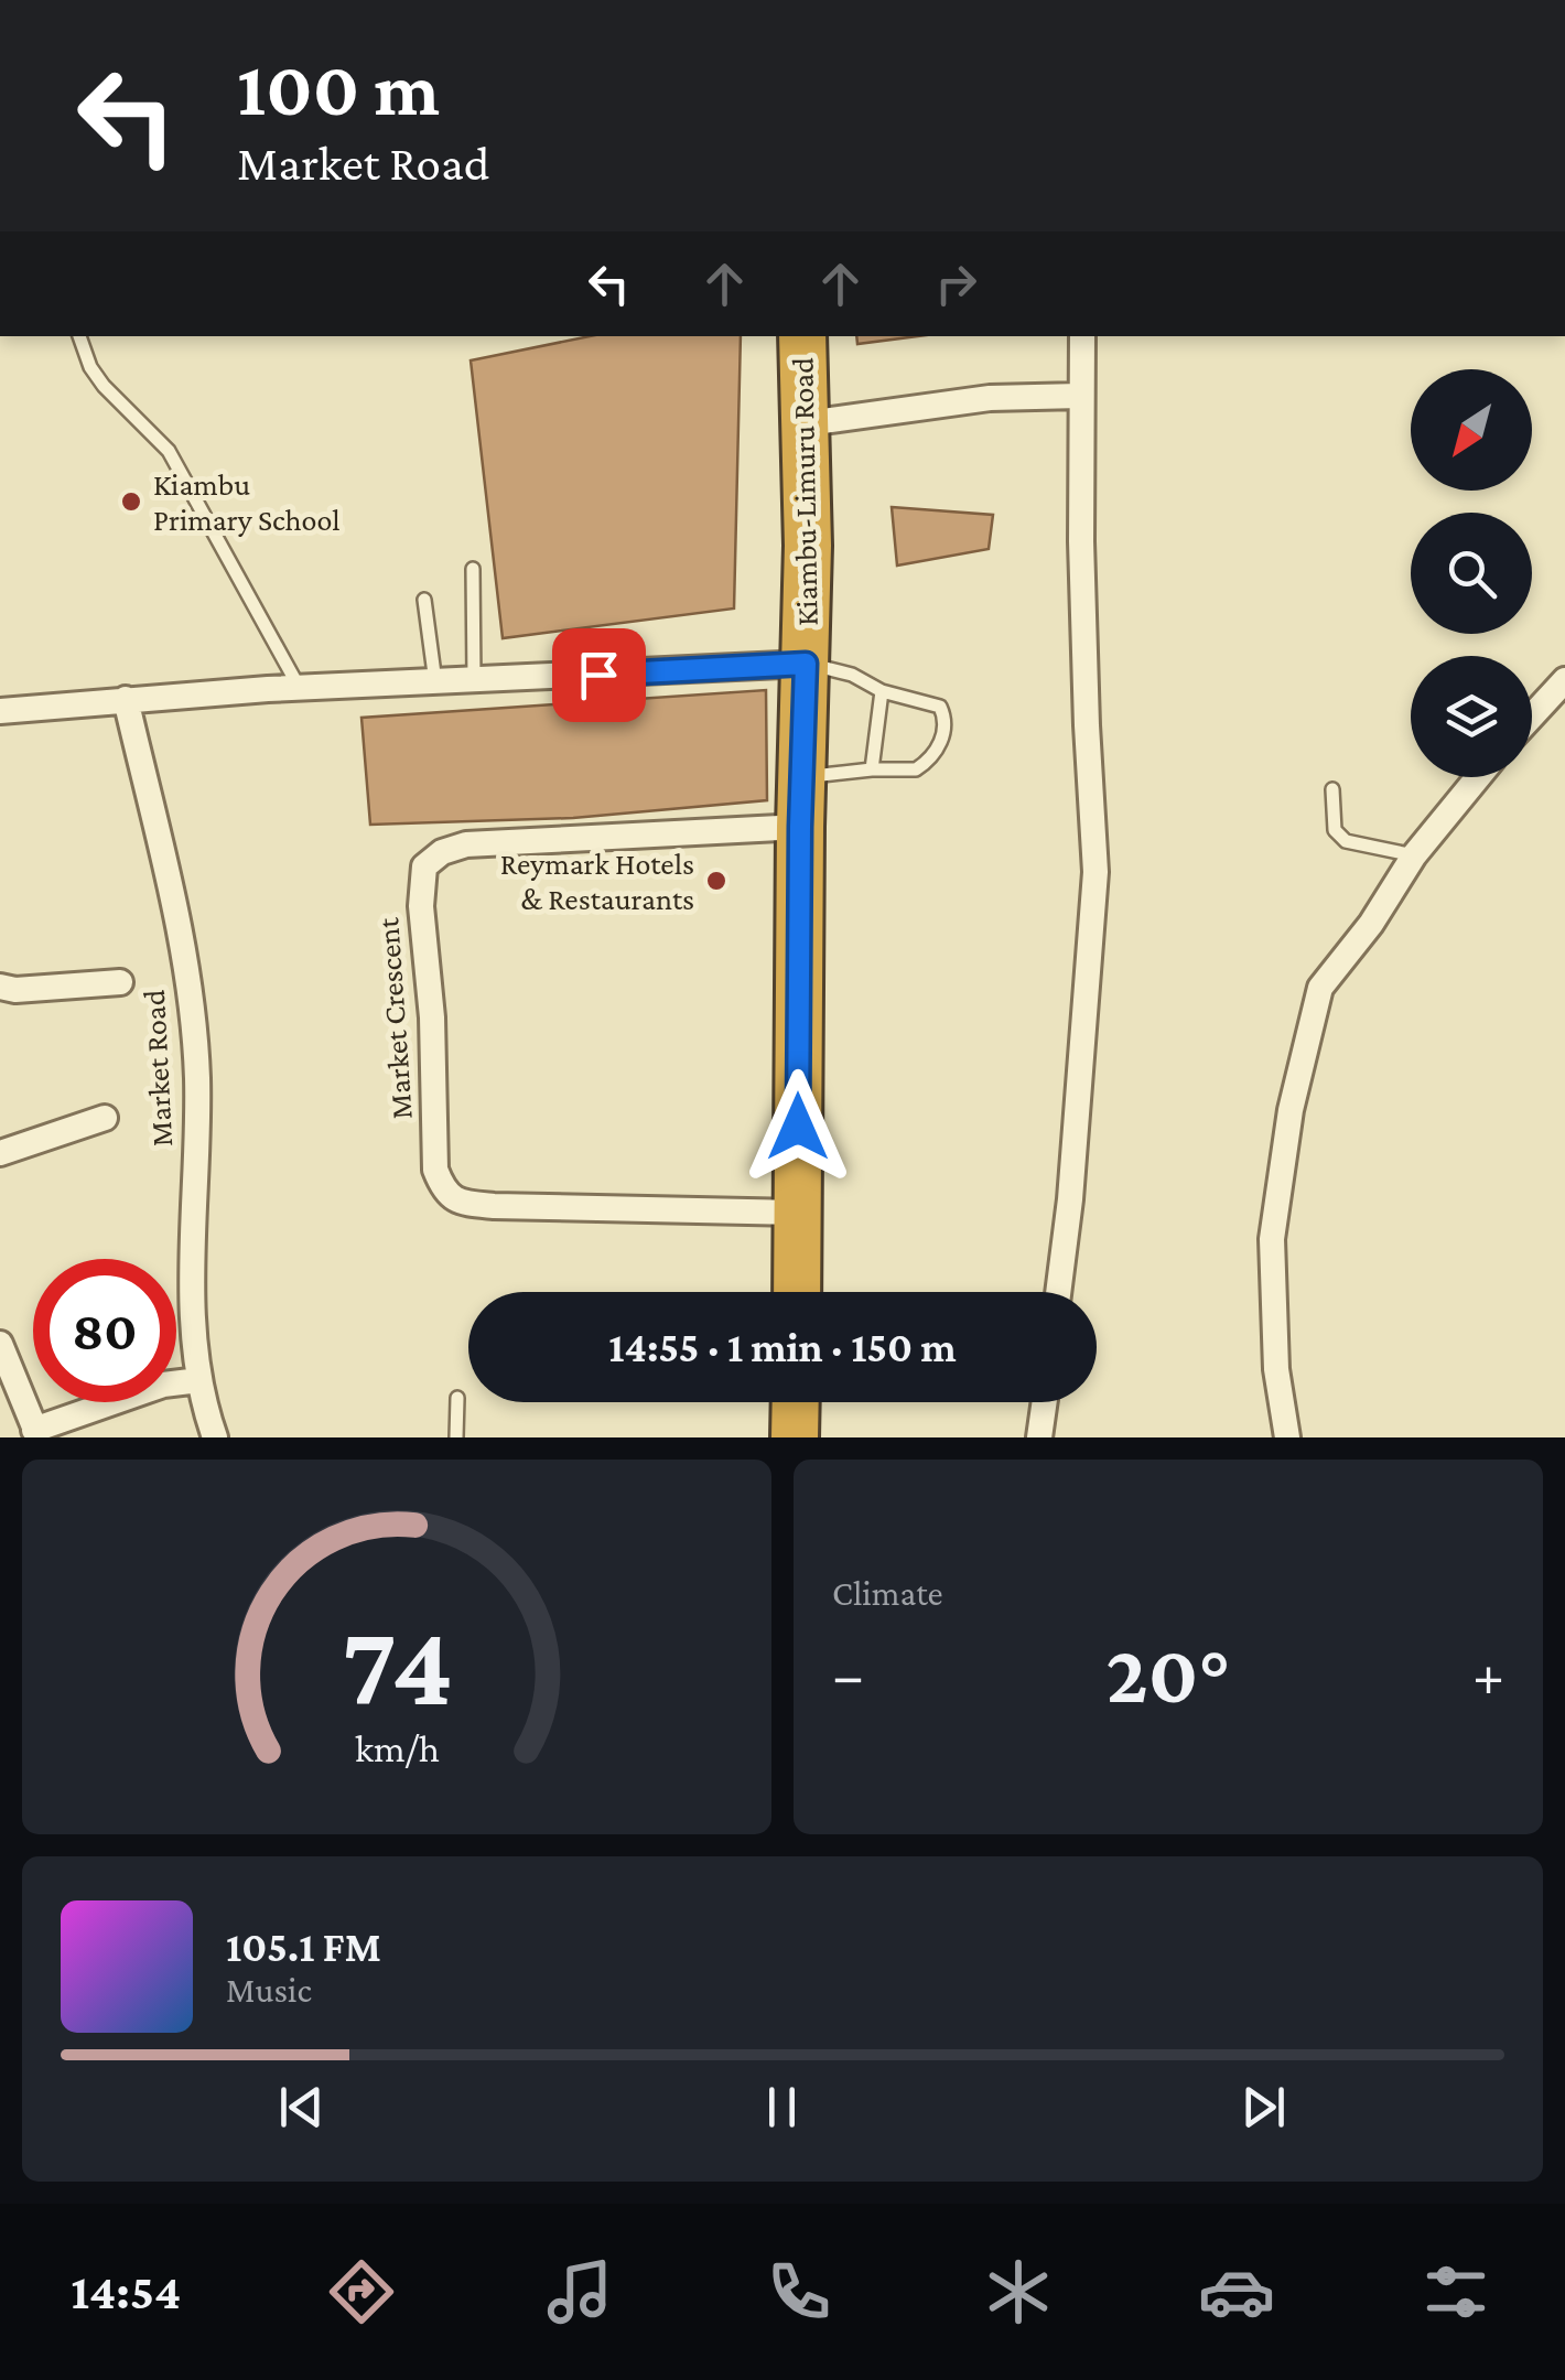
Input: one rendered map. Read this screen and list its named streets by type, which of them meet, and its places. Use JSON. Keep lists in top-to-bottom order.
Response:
{
  "streets": {
    "highway": ["Kiambu-Limuru Road"],
    "street": ["Market Crescent", "Market Road"]
  },
  "crossings": [
    ["Kiambu-Limuru Road", "Market Crescent"]
  ],
  "places": ["Kiambu Primary School", "Reymark Hotels & Restaurants"],
  "north": "bottom left",
  "page": {
    "turn": ["100 m", "Market Road"],
    "limit": "80",
    "trip": "14:55 · 1 min · 150 m",
    "tile": "Climate",
    "heat": ["−", "20°", "+"],
    "song": ["105.1 FM", "Music"],
    "tabs": "14:54",
    "gauge": ["74", "km/h"]
  }
}
